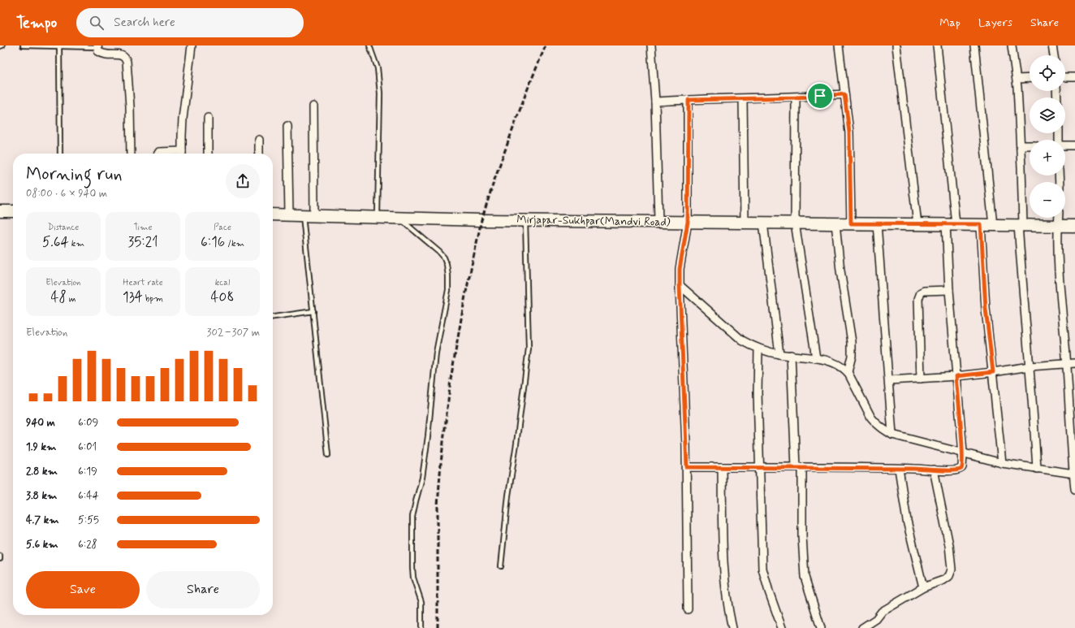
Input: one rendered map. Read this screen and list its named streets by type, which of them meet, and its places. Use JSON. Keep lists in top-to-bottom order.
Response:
{
  "streets": {
    "main road": ["Mirjapar-Sukhpar(Mandvi Road)"]
  },
  "page": {
    "header": "Tempo",
    "search": "Search here",
    "nav": ["Map", "Layers", "Share"],
    "map_buttons": ["+", "−"],
    "heading": ["Morning run", "08:00 · 6 × 940 m"],
    "stats": [
      ["Distance", "5.64 km"],
      ["Time", "35:21"],
      ["Pace", "6:16 /km"],
      ["Elevation", "48 m"],
      ["Heart rate", "134 bpm"],
      ["kcal", "408"]
    ],
    "chart": ["Elevation", "302–307 m"],
    "list": [
      {
        "name": "940 m",
        "note": "6:09"
      },
      {
        "name": "1.9 km",
        "note": "6:01"
      },
      {
        "name": "2.8 km",
        "note": "6:19"
      },
      {
        "name": "3.8 km",
        "note": "6:44"
      },
      {
        "name": "4.7 km",
        "note": "5:55"
      },
      {
        "name": "5.6 km",
        "note": "6:28"
      }
    ],
    "buttons": ["Save", "Share"]
  }
}
